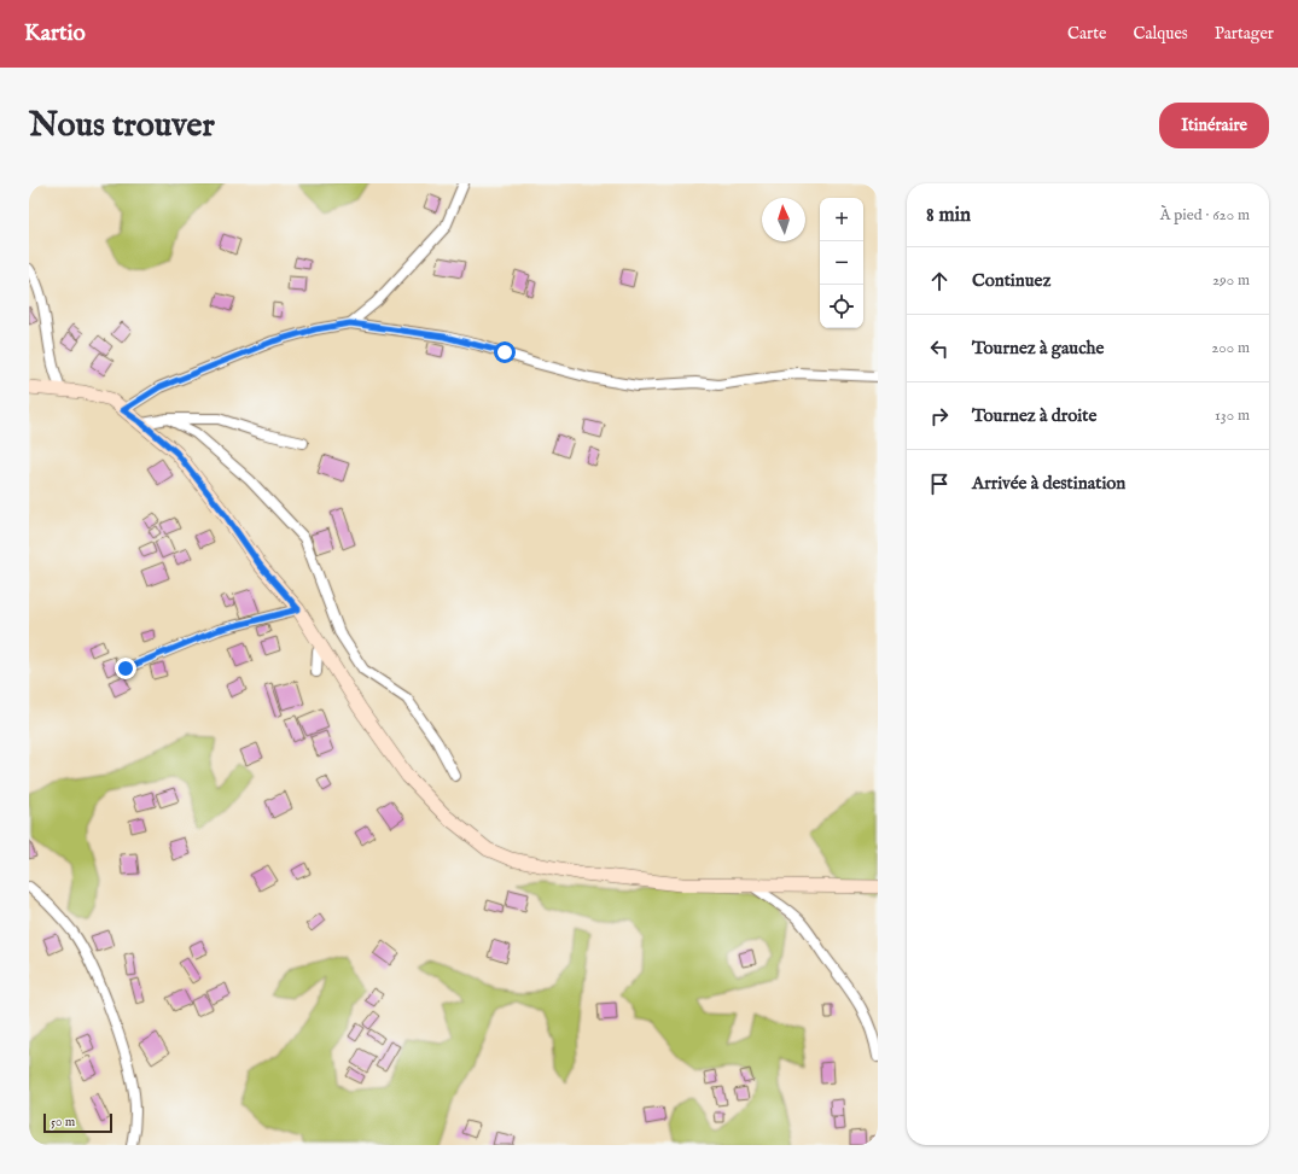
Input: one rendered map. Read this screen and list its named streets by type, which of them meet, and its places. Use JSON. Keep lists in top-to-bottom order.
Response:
{
  "scale_bar": "50 m",
  "north": "top",
  "page": {
    "header": "Kartio",
    "nav": ["Carte", "Calques", "Partager"],
    "buttons": "Itinéraire",
    "title": "Nous trouver",
    "heading": ["8 min", "À pied · 620 m"],
    "map_buttons": ["+", "−"],
    "list": [
      ["Continuez", "290 m"],
      ["Tournez à gauche", "200 m"],
      ["Tournez à droite", "130 m"],
      "Arrivée à destination"
    ],
    "scale": "50 m"
  }
}
